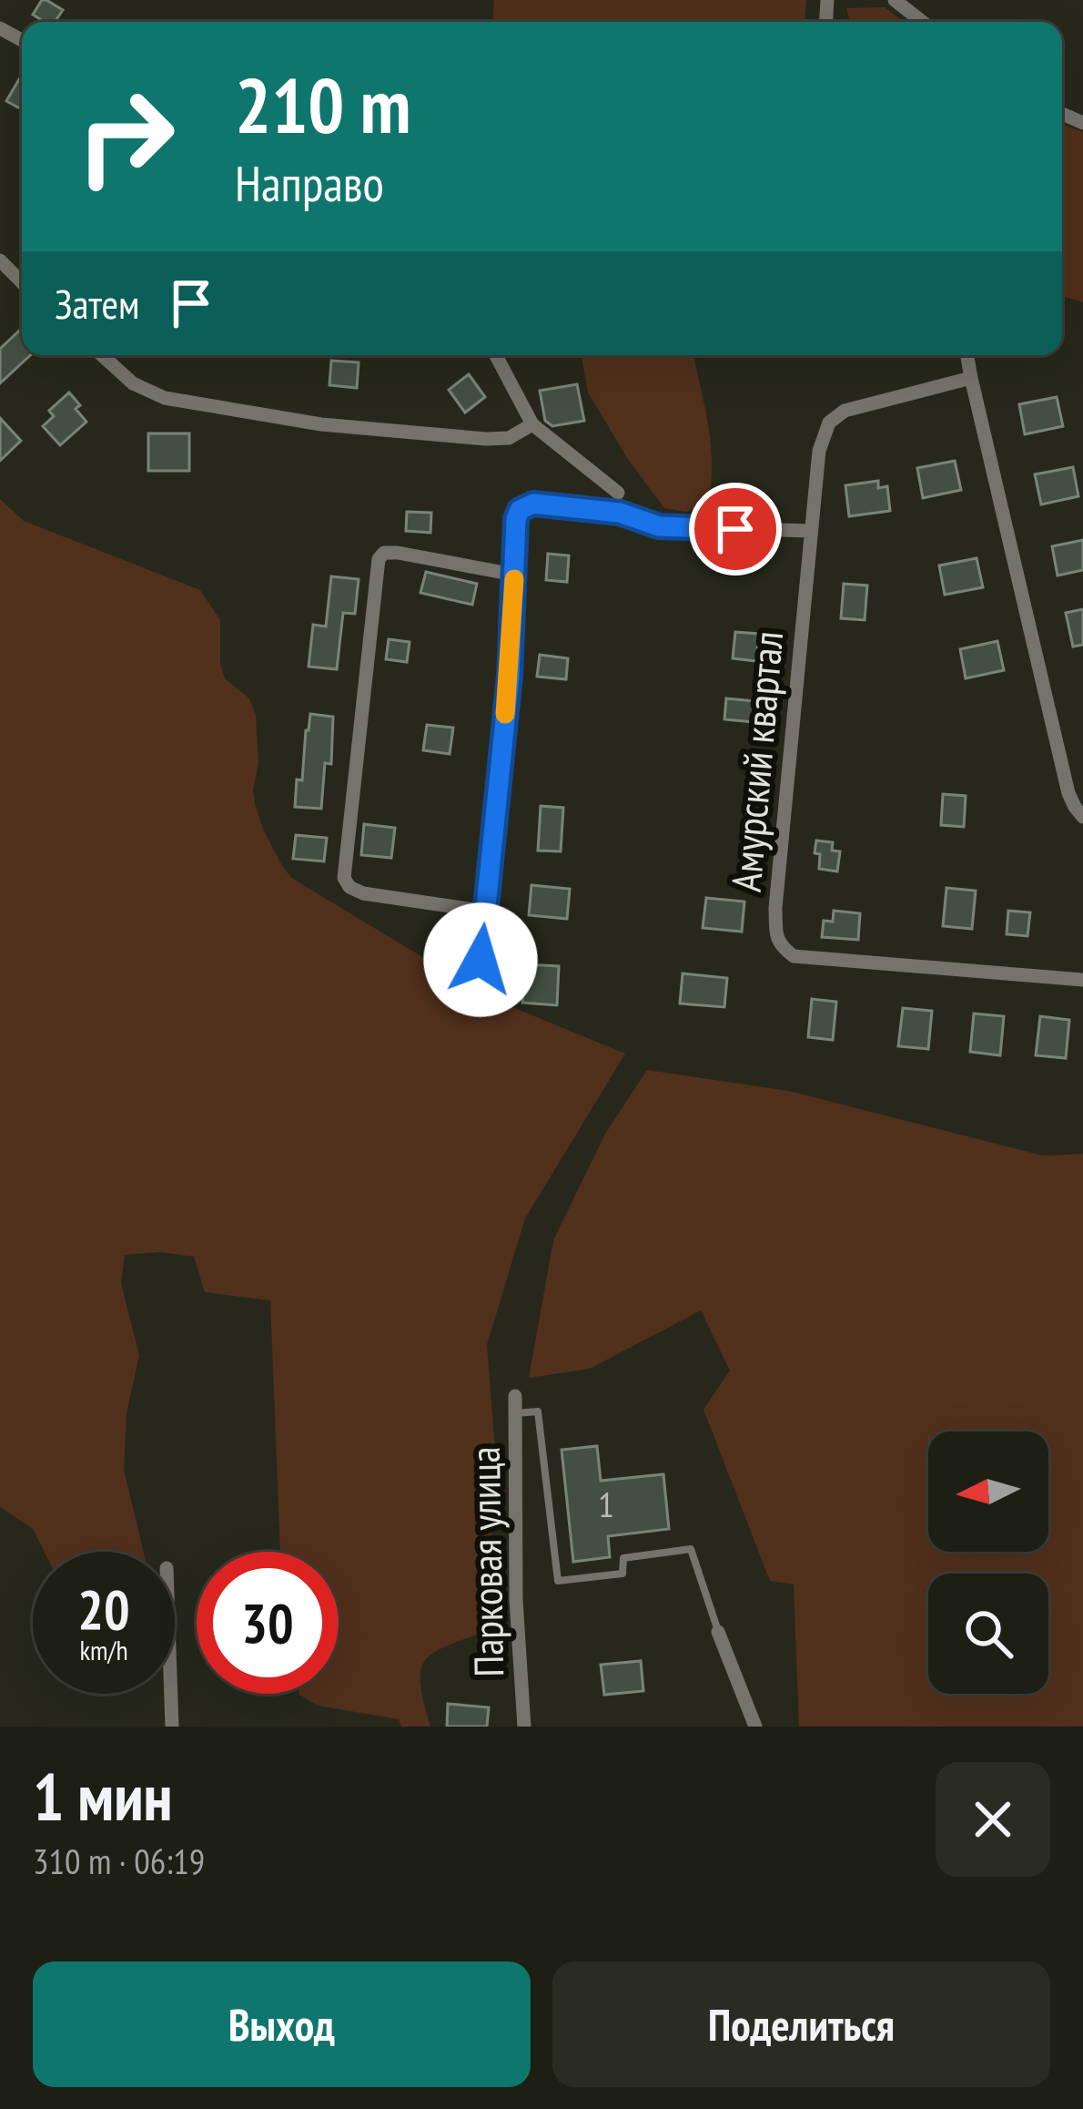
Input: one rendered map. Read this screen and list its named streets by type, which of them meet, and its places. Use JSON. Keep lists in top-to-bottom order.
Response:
{
  "streets": {
    "street": ["Амурский квартал", "Парковая улица"]
  },
  "house_numbers": ["1"],
  "north": "left",
  "page": {
    "turn": ["210 m", "Направо"],
    "then": "Затем",
    "speed": "20 km/h",
    "limit": "30",
    "heading": ["1 мин", "310 m · 06:19"],
    "buttons": ["Выход", "Поделиться"]
  }
}
